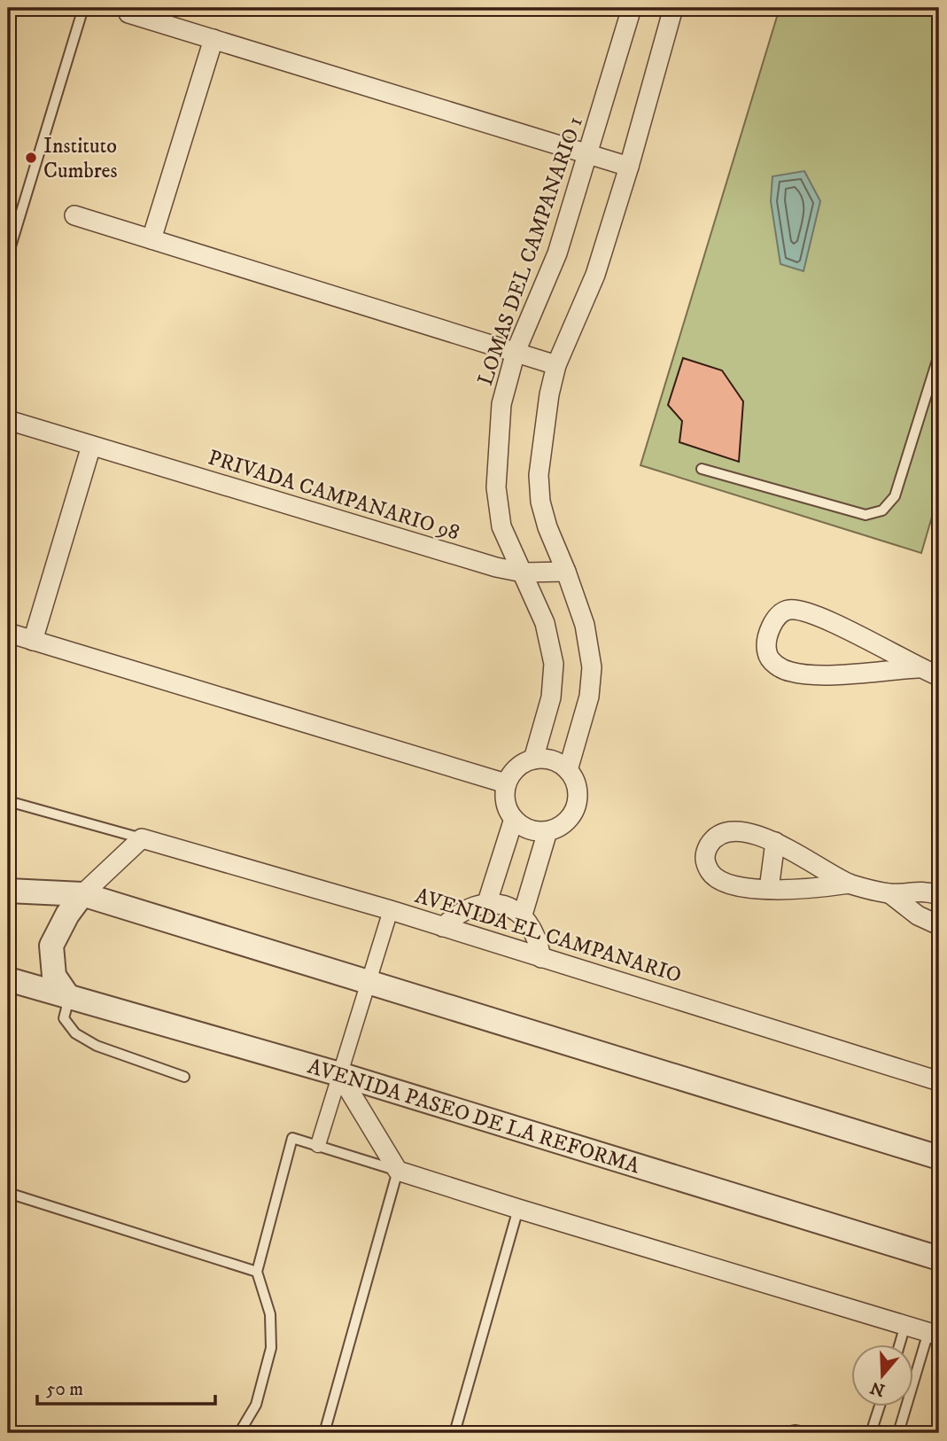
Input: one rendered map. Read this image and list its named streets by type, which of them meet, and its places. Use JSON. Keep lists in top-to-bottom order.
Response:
{
  "streets": {
    "street": [
      "LOMAS DEL CAMPANARIO 1",
      "PRIVADA CAMPANARIO 98",
      "AVENIDA EL CAMPANARIO",
      "AVENIDA PASEO DE LA REFORMA"
    ]
  },
  "crossings": [
    ["LOMAS DEL CAMPANARIO 1", "PRIVADA CAMPANARIO 98"]
  ],
  "places": ["Instituto Cumbres"],
  "scale_bar": "50 m",
  "north": "bottom"
}
